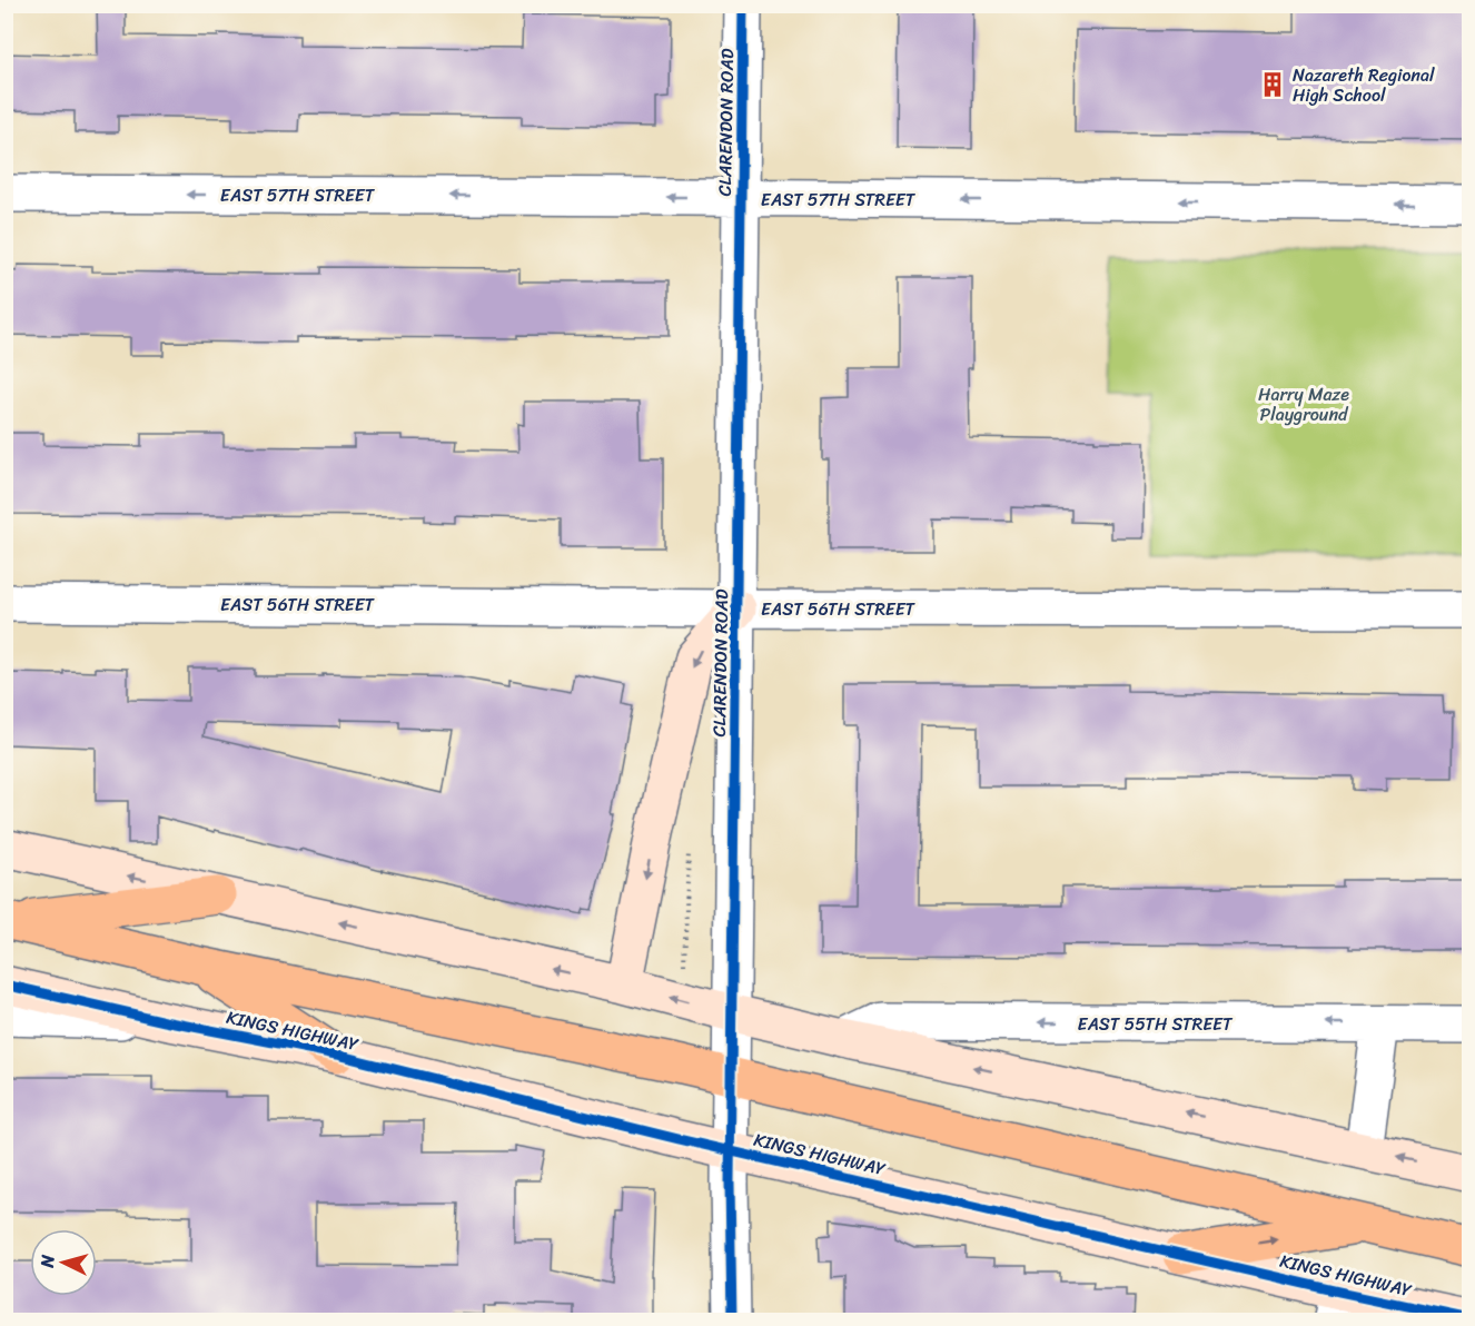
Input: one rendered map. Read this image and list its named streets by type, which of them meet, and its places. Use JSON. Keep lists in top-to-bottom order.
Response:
{
  "streets": {
    "street": [
      "CLARENDON ROAD",
      "EAST 57TH STREET",
      "EAST 56TH STREET",
      "EAST 55TH STREET",
      "KINGS HIGHWAY"
    ]
  },
  "crossings": [
    ["CLARENDON ROAD", "EAST 57TH STREET"],
    ["CLARENDON ROAD", "EAST 56TH STREET"],
    ["CLARENDON ROAD", "KINGS HIGHWAY"]
  ],
  "one_way": ["EAST 57TH STREET"],
  "parks": ["Harry Maze Playground"],
  "places": {
    "building": ["Nazareth Regional High School"]
  },
  "north": "left"
}
